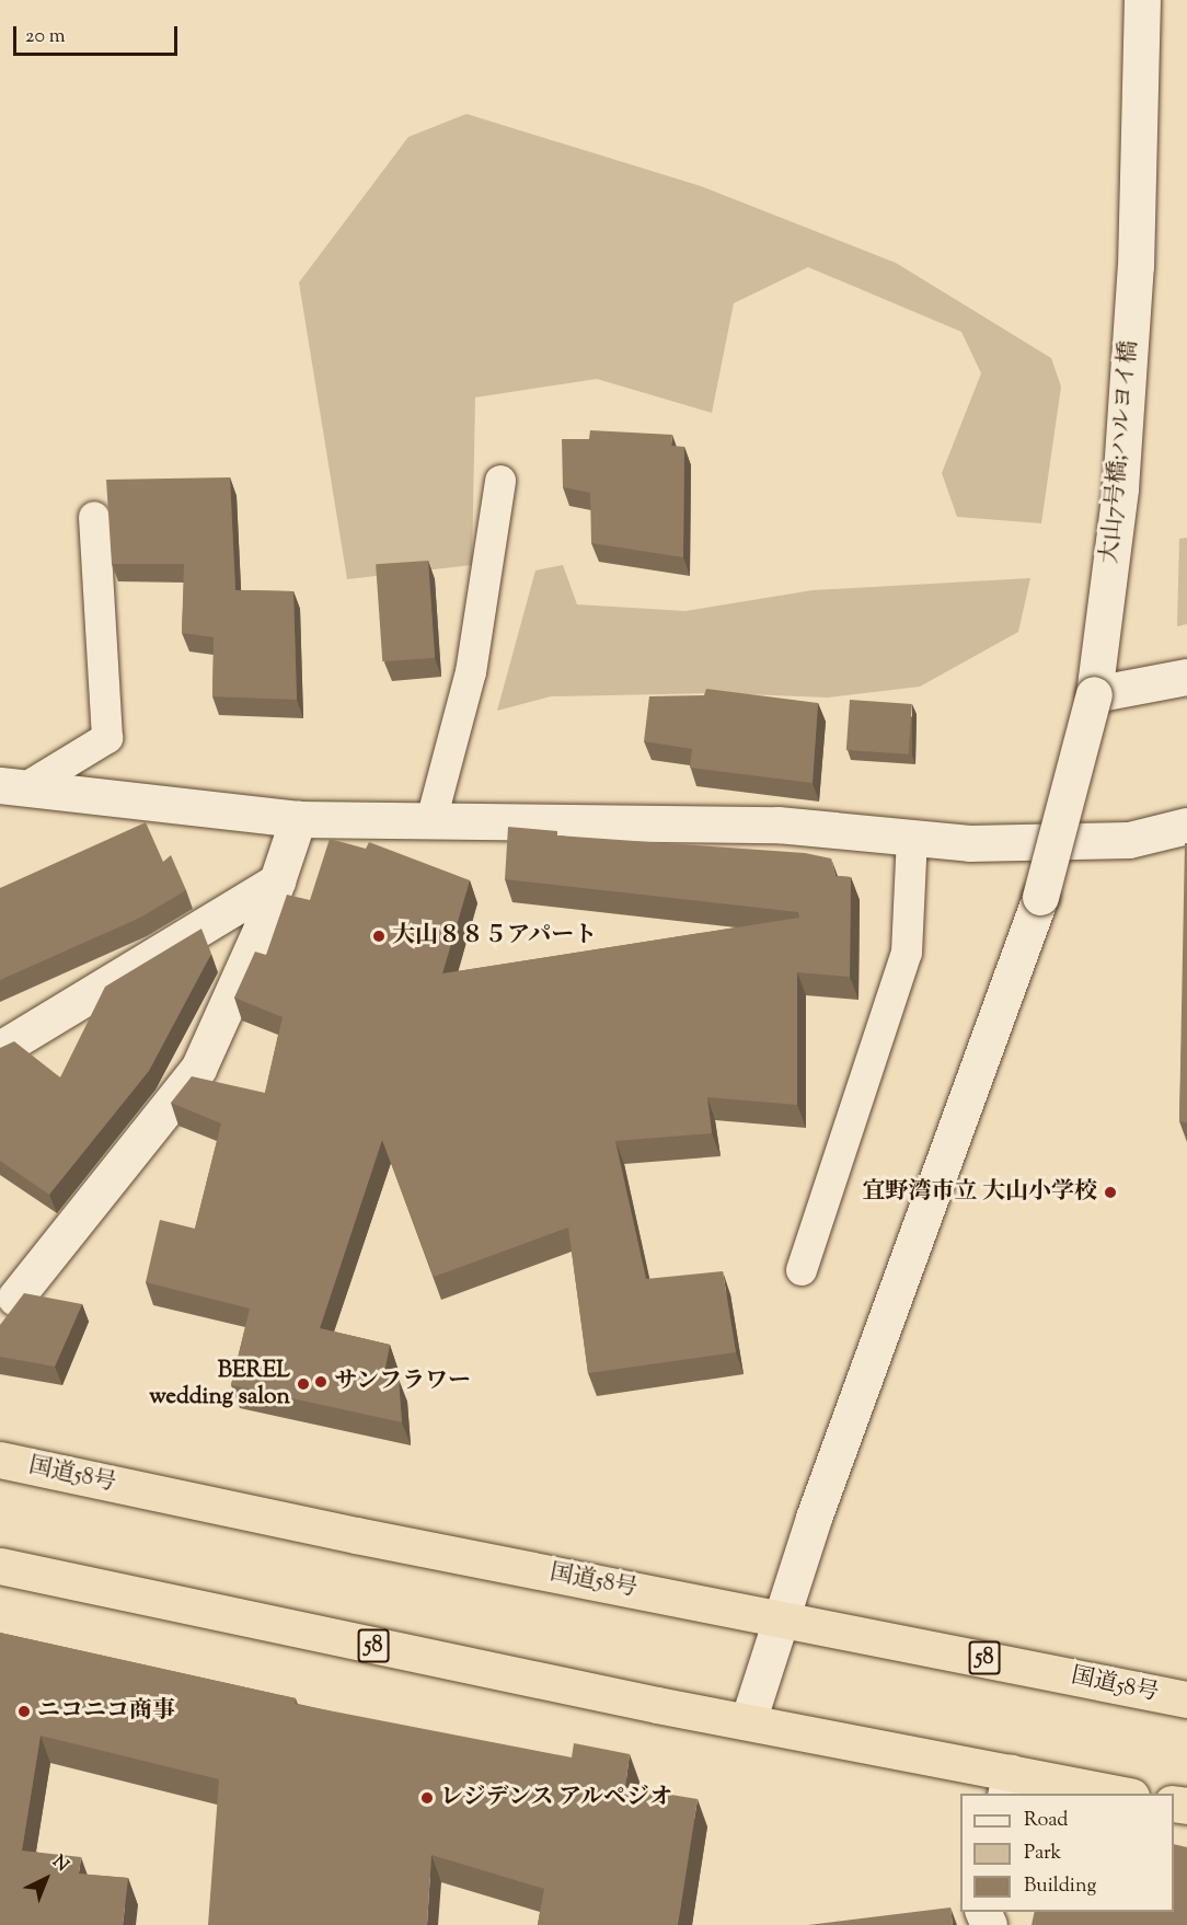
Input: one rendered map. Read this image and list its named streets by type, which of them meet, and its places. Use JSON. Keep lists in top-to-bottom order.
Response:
{
  "streets": {
    "highway": ["国道58号", "58"],
    "street": ["大山7号橋;ハルヨイ橋"]
  },
  "crossings": [
    ["大山7号橋;ハルヨイ橋", "国道58号"],
    ["大山7号橋;ハルヨイ橋", "58"]
  ],
  "places": [
    "大山８８５アパート",
    "宜野湾市立 大山小学校",
    "サンフラワー",
    "BEREL wedding salon",
    "ニコニコ商事",
    "レジデンス アルペジオ"
  ],
  "legend": ["Road", "Park", "Building"],
  "scale_bar": "20 m",
  "north": "top right"
}
